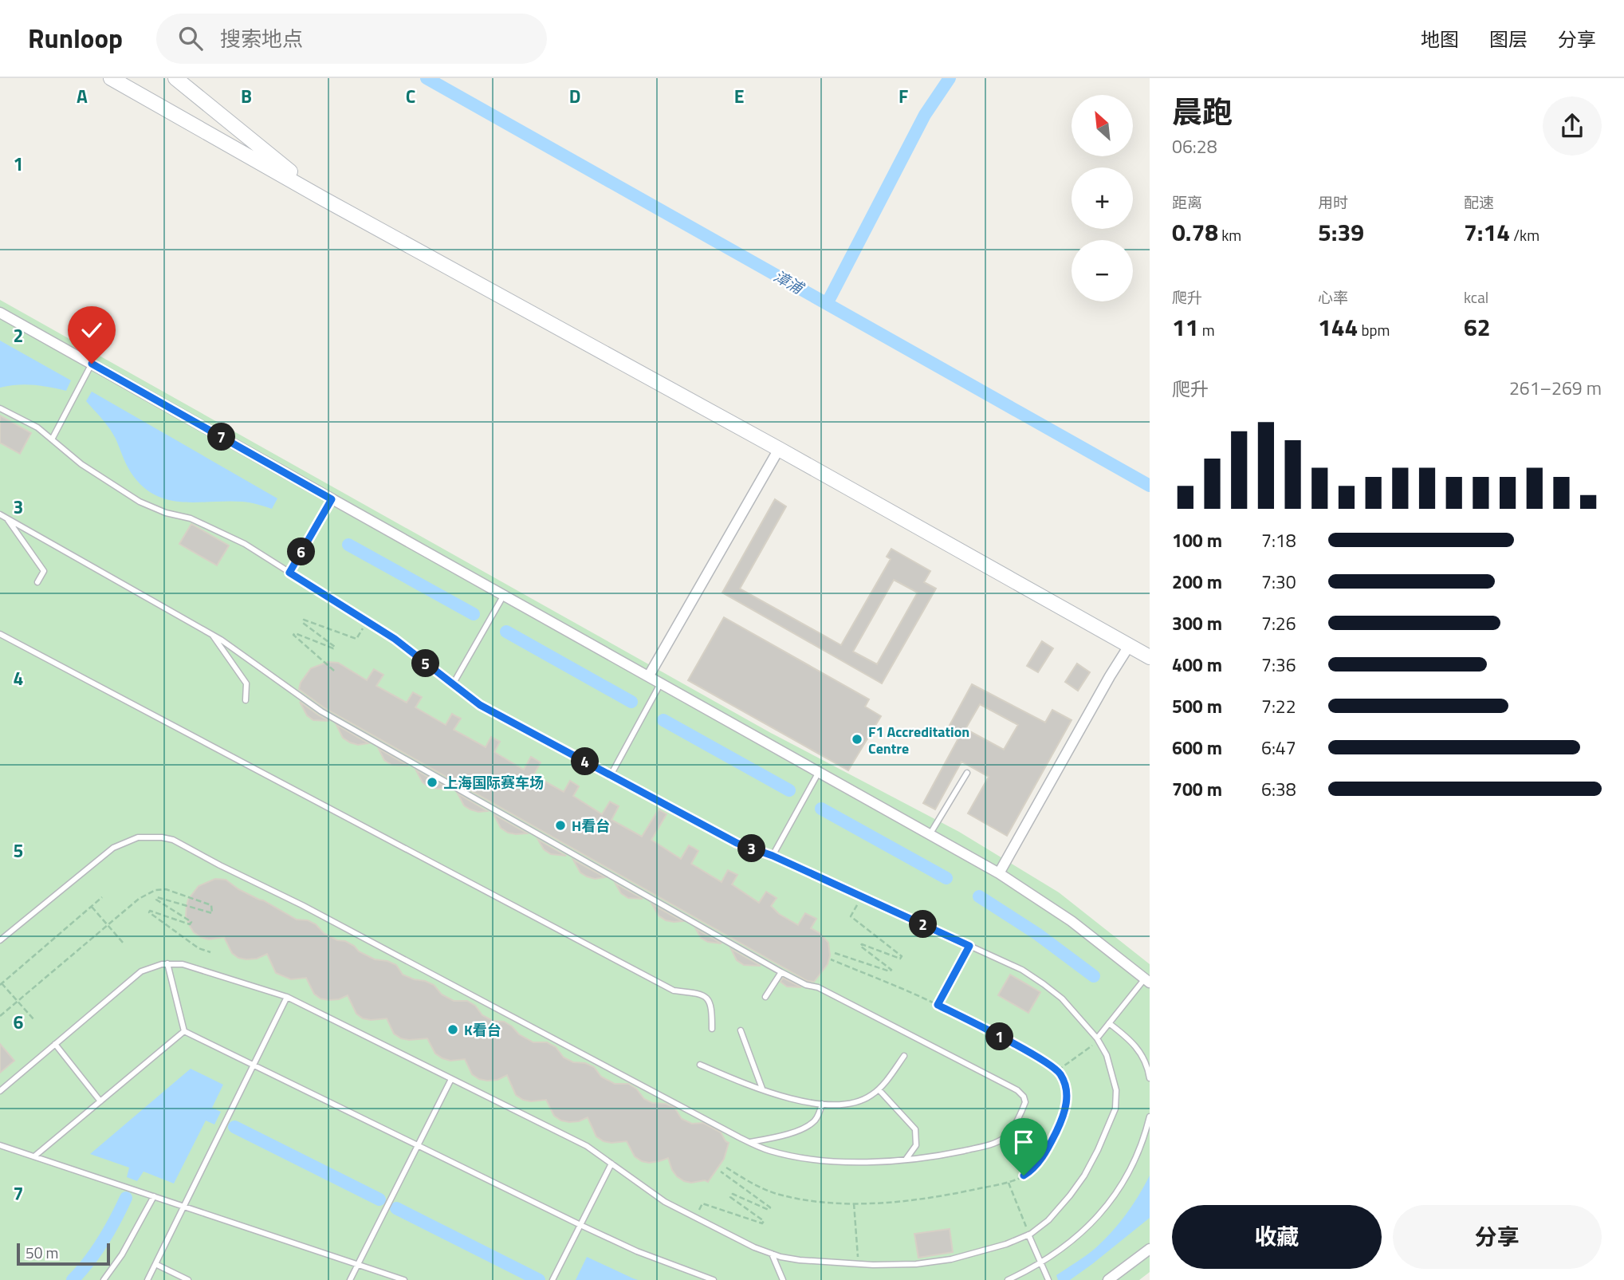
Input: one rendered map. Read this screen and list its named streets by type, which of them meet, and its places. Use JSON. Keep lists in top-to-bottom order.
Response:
{
  "water": ["漳浦"],
  "places": [
    "F1 Accreditation Centre",
    "上海国际赛车场",
    "H看台",
    "K看台"
  ],
  "scale_bar": "50 m",
  "north": "top left",
  "page": {
    "header": "Runloop",
    "search": "搜索地点",
    "nav": ["地图", "图层", "分享"],
    "heading": ["晨跑", "06:28"],
    "map_buttons": ["+", "−"],
    "stats": [
      ["距离", "0.78 km"],
      ["用时", "5:39"],
      ["配速", "7:14 /km"],
      ["爬升", "11 m"],
      ["心率", "144 bpm"],
      ["kcal", "62"]
    ],
    "chart": ["爬升", "261–269 m"],
    "pins": [
      "7",
      "6",
      "5",
      "4",
      "3",
      "2",
      "1"
    ],
    "list": [
      {
        "name": "100 m",
        "note": "7:18"
      },
      {
        "name": "200 m",
        "note": "7:30"
      },
      {
        "name": "300 m",
        "note": "7:26"
      },
      {
        "name": "400 m",
        "note": "7:36"
      },
      {
        "name": "500 m",
        "note": "7:22"
      },
      {
        "name": "600 m",
        "note": "6:47"
      },
      {
        "name": "700 m",
        "note": "6:38"
      }
    ],
    "buttons": ["收藏", "分享"],
    "scale": "50 m"
  },
  "grid": {
    "columns": [
      "A",
      "B",
      "C",
      "D",
      "E",
      "F"
    ],
    "rows": [
      "1",
      "2",
      "3",
      "4",
      "5",
      "6",
      "7"
    ]
  }
}
